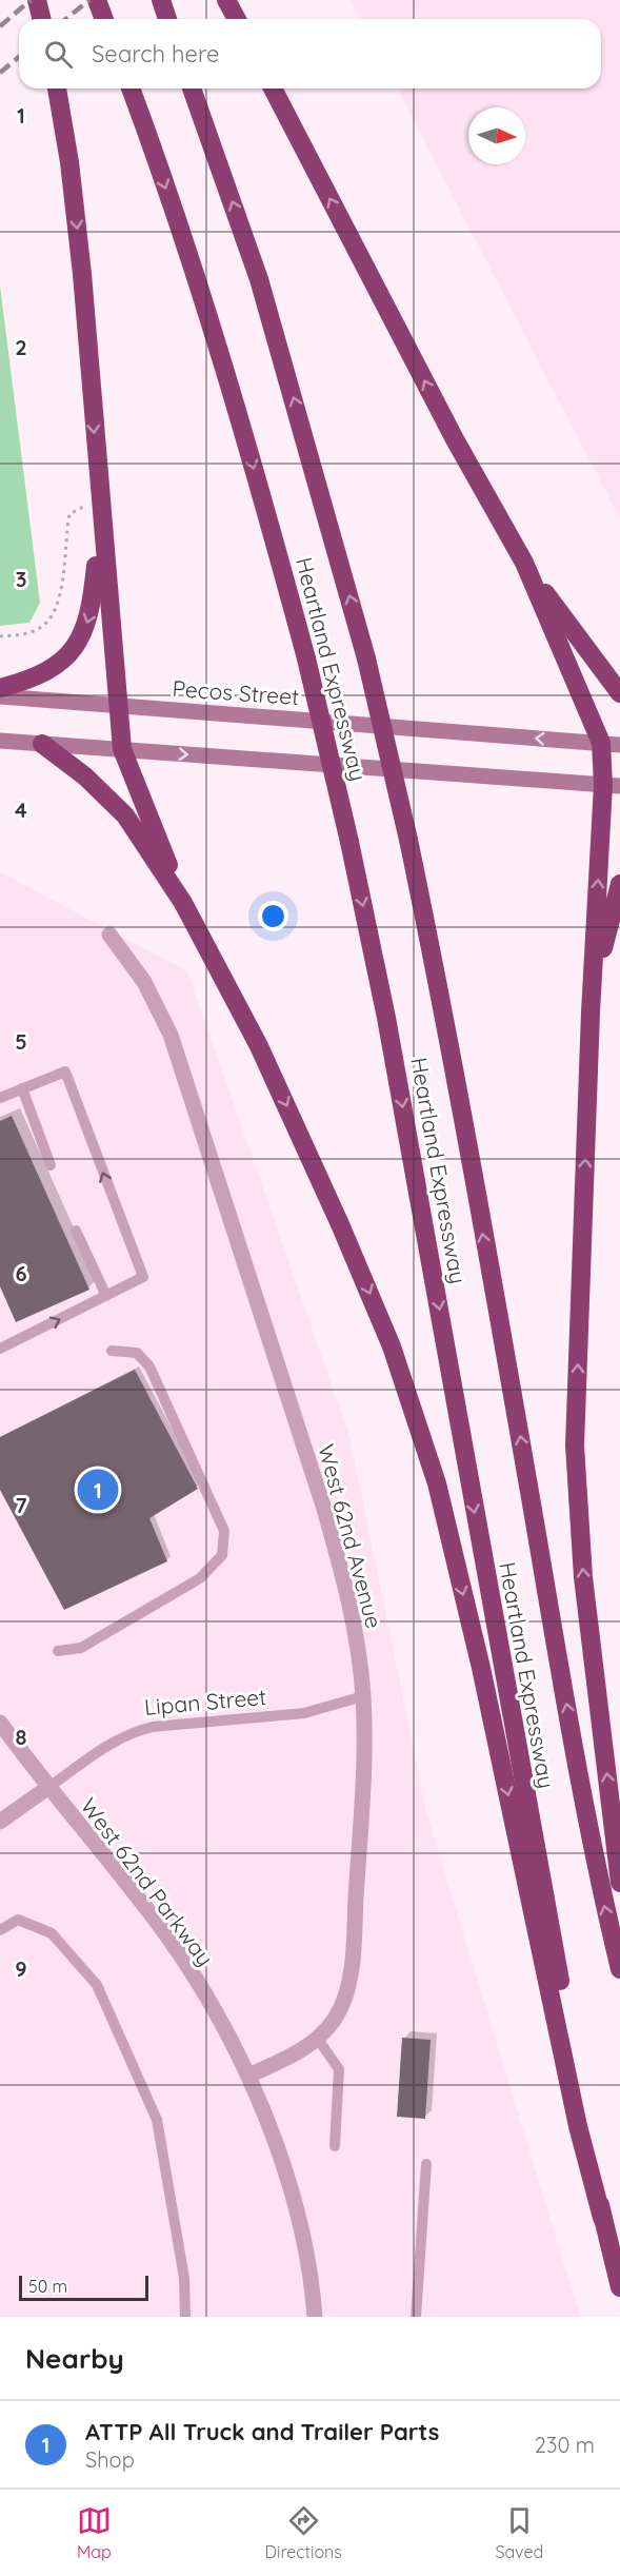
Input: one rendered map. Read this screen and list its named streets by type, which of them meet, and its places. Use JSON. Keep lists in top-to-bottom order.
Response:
{
  "streets": {
    "highway": ["Heartland Expressway"],
    "main road": ["Pecos Street"],
    "street": ["West 62nd Avenue", "Lipan Street", "West 62nd Parkway"]
  },
  "crossings": [
    ["West 62nd Avenue", "Lipan Street"],
    ["West 62nd Avenue", "West 62nd Parkway"],
    ["Lipan Street", "West 62nd Parkway"]
  ],
  "scale_bar": "50 m",
  "north": "right",
  "page": {
    "search": "Search here",
    "pins": "1",
    "scale": "50 m",
    "heading": "Nearby",
    "list": [
      {
        "mark": "1",
        "name": "ATTP All Truck and Trailer Parts",
        "note": "Shop",
        "value": "230 m"
      }
    ],
    "nav": ["Map", "Directions", "Saved"]
  },
  "grid": {
    "rows": [
      "1",
      "2",
      "3",
      "4",
      "5",
      "6",
      "7",
      "8",
      "9"
    ]
  }
}
